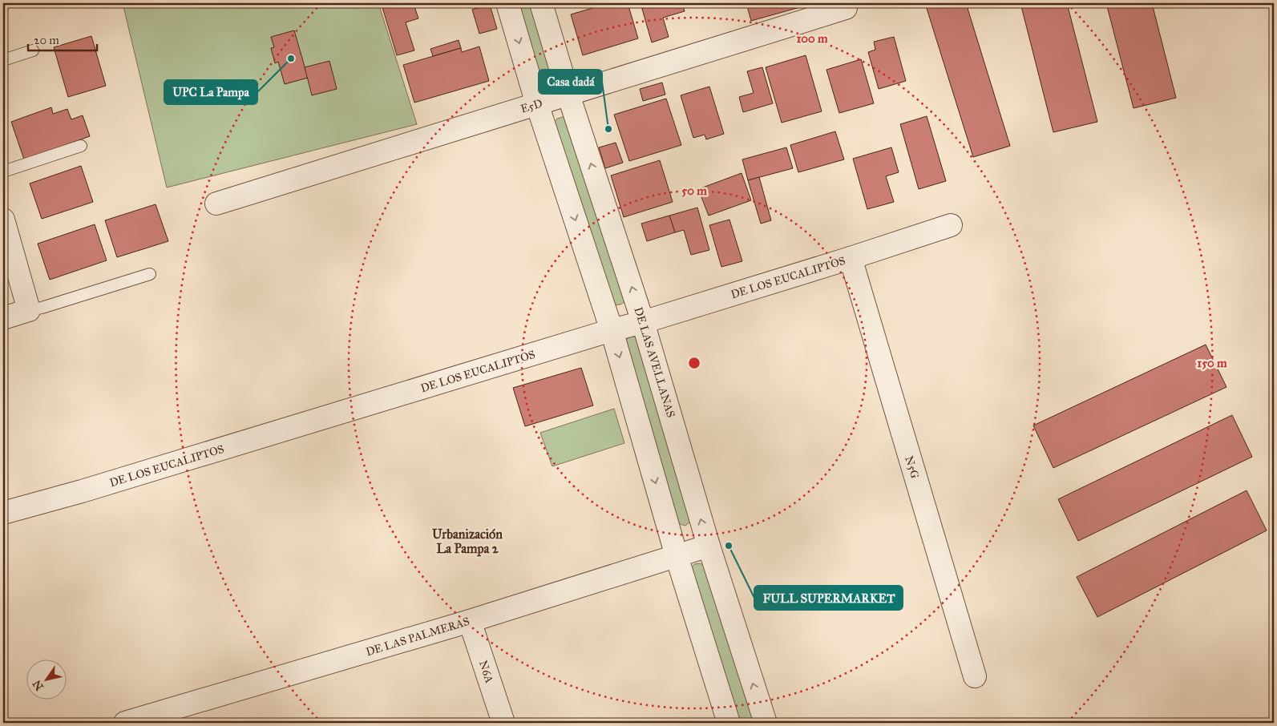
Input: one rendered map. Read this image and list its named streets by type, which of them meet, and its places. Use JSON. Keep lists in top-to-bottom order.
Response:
{
  "streets": {
    "street": [
      "E5D",
      "DE LOS EUCALIPTOS",
      "DE LAS AVELLANAS",
      "N5G",
      "DE LAS PALMERAS",
      "N6A"
    ]
  },
  "crossings": [
    ["E5D", "DE LAS AVELLANAS"],
    ["DE LOS EUCALIPTOS", "DE LAS AVELLANAS"],
    ["DE LOS EUCALIPTOS", "N5G"],
    ["DE LAS AVELLANAS", "DE LAS PALMERAS"],
    ["DE LAS PALMERAS", "N6A"]
  ],
  "districts": ["Urbanización La Pampa 2"],
  "places": ["UPC La Pampa", "Casa dadá", "FULL SUPERMARKET"],
  "scale_bar": "20 m",
  "north": "bottom left",
  "rings": ["100 m", "50 m", "150 m"]
}
